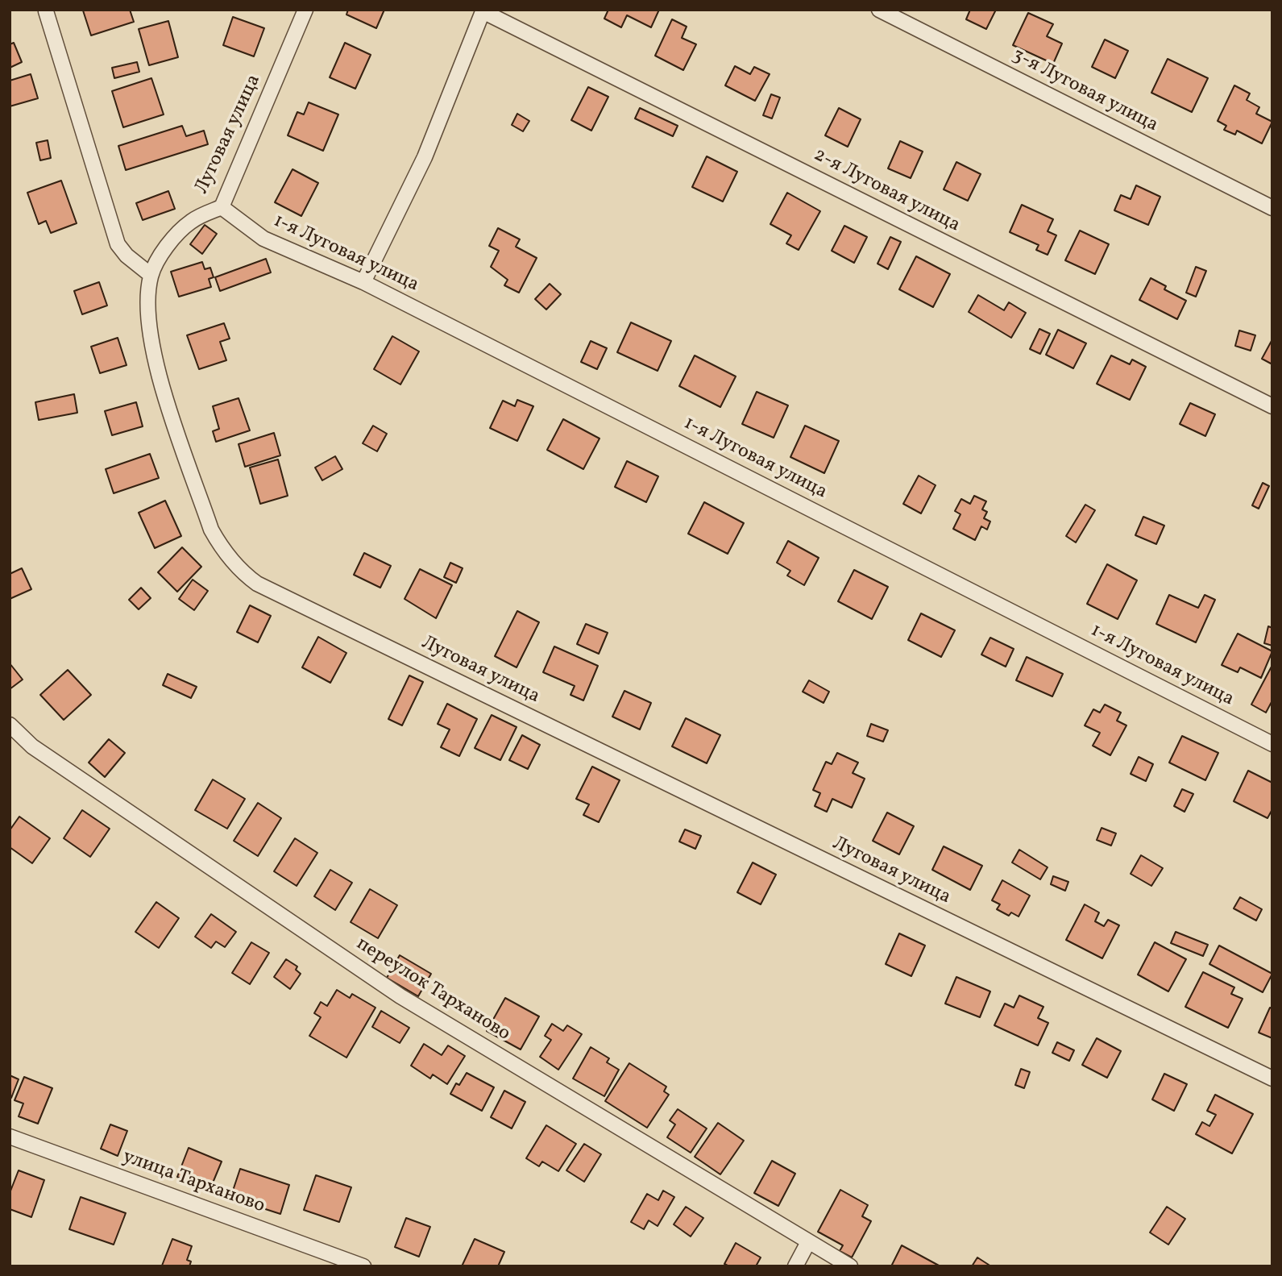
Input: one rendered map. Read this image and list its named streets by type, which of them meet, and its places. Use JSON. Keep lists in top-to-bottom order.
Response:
{
  "streets": {
    "street": [
      "3-я Луговая улица",
      "Луговая улица",
      "2-я Луговая улица",
      "1-я Луговая улица",
      "переулок Тарханово",
      "улица Тарханово"
    ]
  },
  "crossings": [
    ["Луговая улица", "1-я Луговая улица"]
  ]
}
